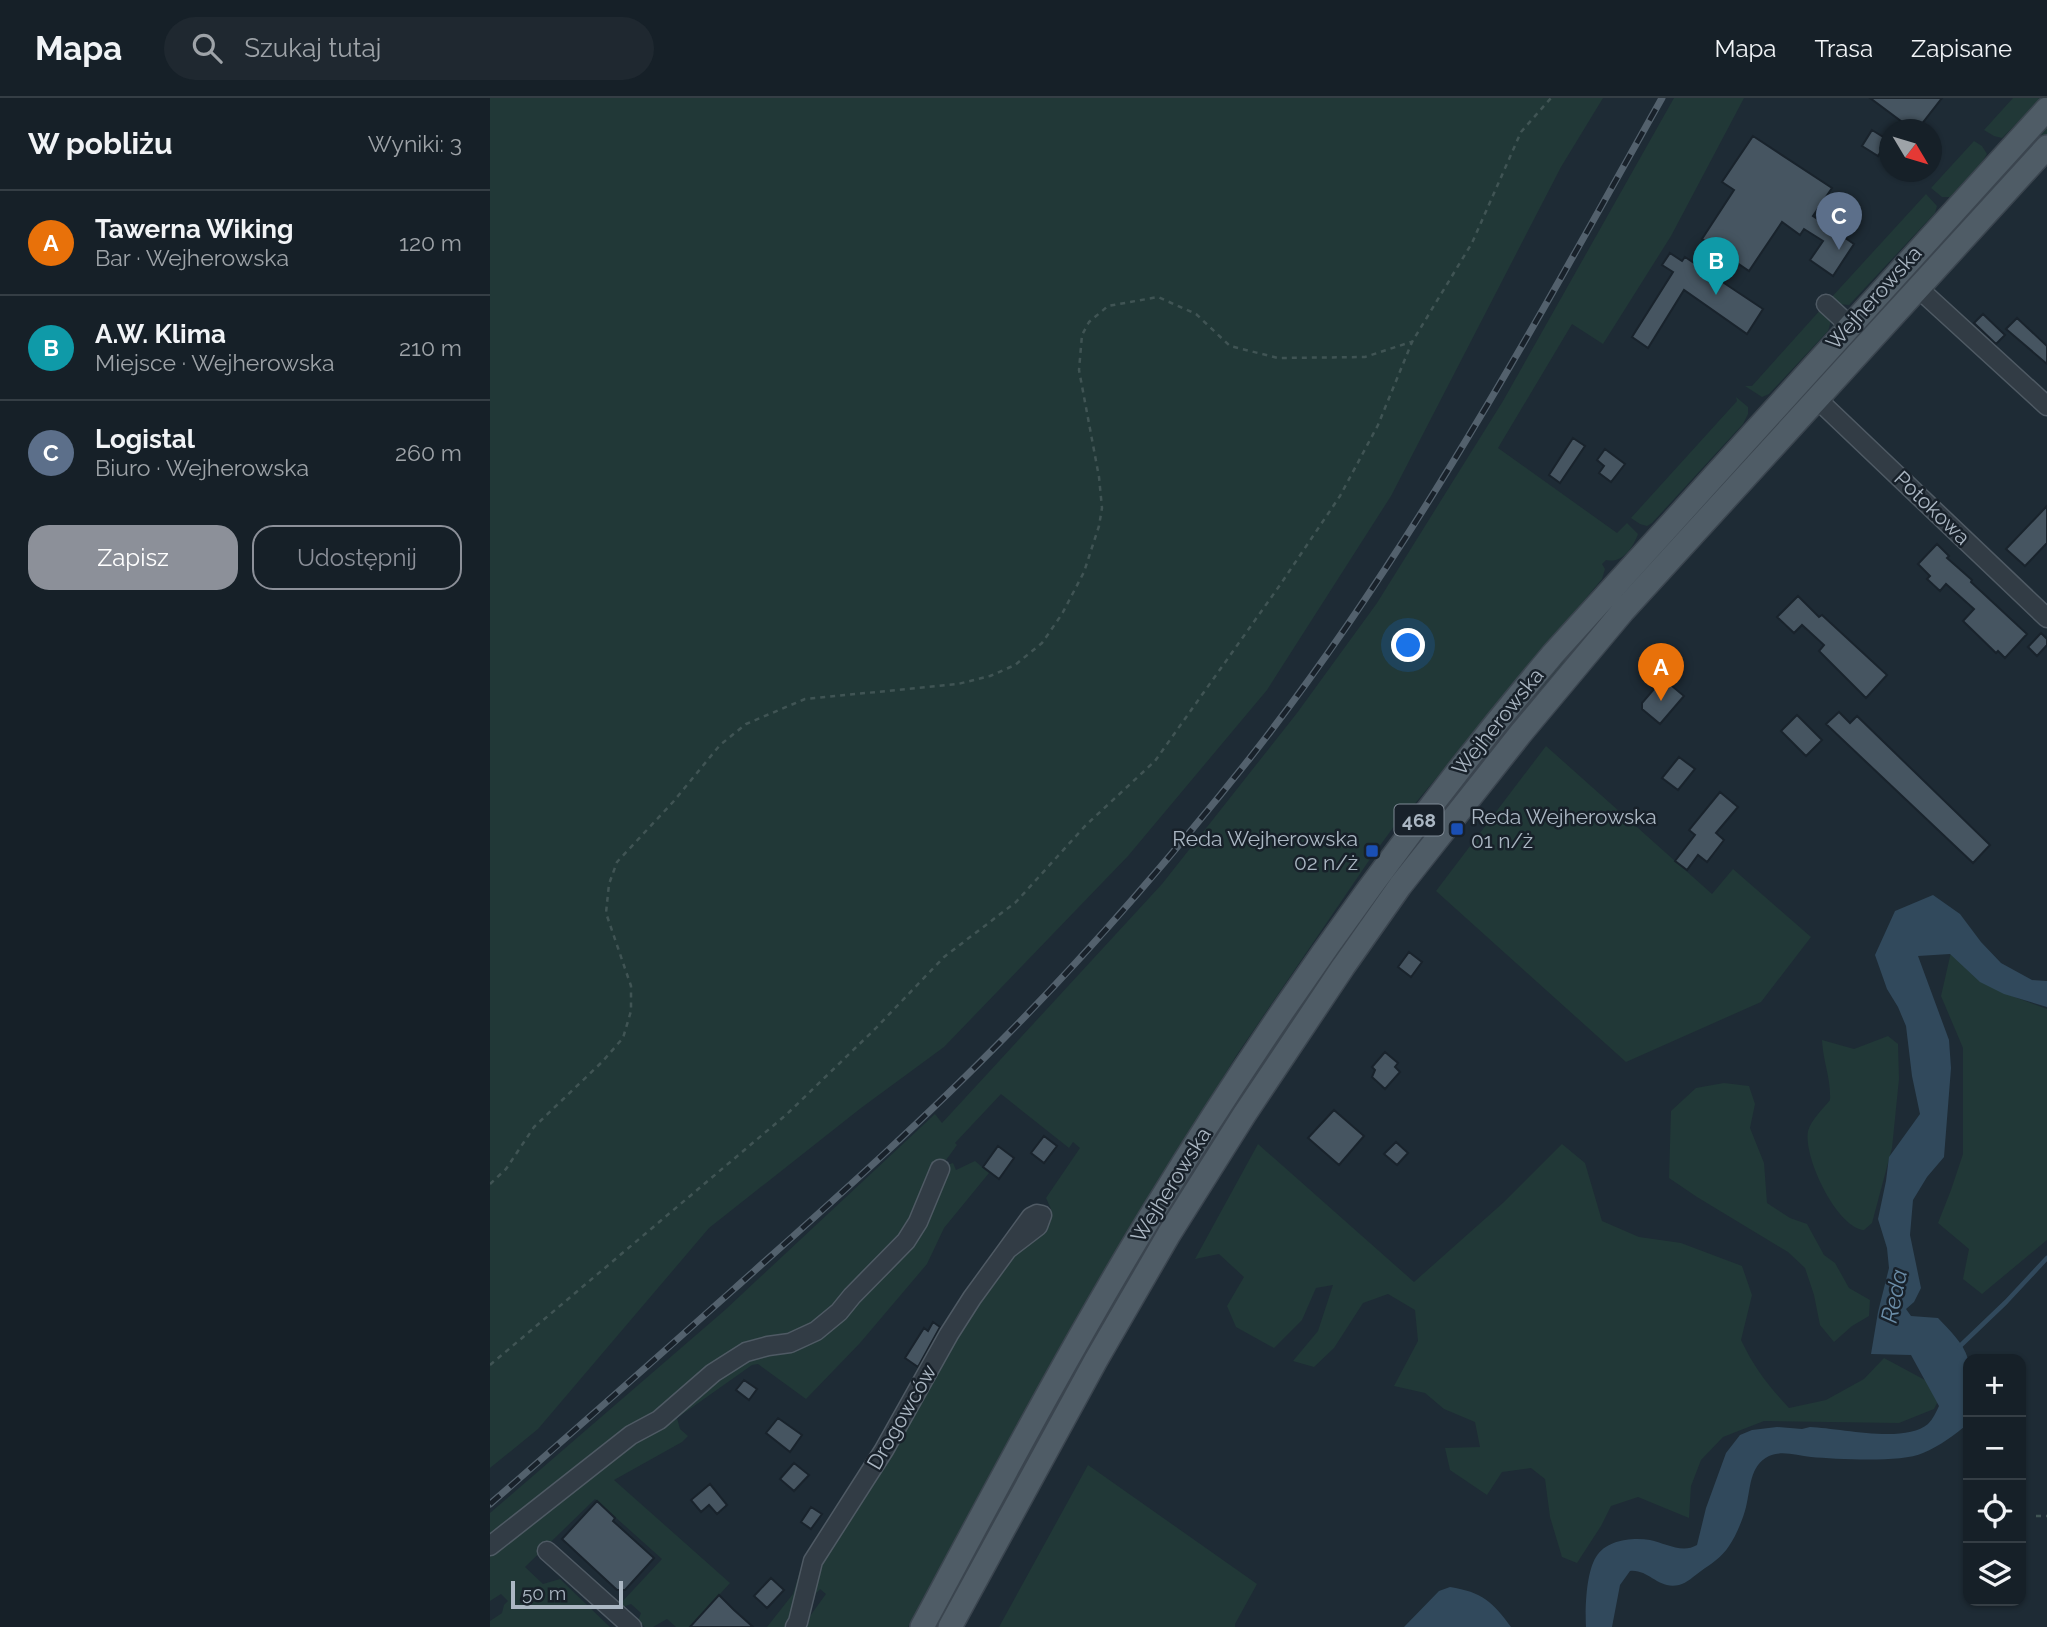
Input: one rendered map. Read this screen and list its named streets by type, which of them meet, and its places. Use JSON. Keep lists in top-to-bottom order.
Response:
{
  "streets": {
    "main road": ["Wejherowska", "468"],
    "street": ["Potokowa", "Drogowców"]
  },
  "crossings": [
    ["Wejherowska", "Potokowa"]
  ],
  "water": ["Reda"],
  "places": {
    "transit": ["Reda Wejherowska 01 n/ż", "Reda Wejherowska 02 n/ż"]
  },
  "scale_bar": "50 m",
  "north": "bottom right",
  "page": {
    "header": "Mapa",
    "search": "Szukaj tutaj",
    "nav": ["Mapa", "Trasa", "Zapisane"],
    "heading": ["W pobliżu", "Wyniki: 3"],
    "list": [
      {
        "mark": "A",
        "name": "Tawerna Wiking",
        "note": "Bar · Wejherowska",
        "value": "120 m"
      },
      {
        "mark": "B",
        "name": "A.W. Klima",
        "note": "Miejsce · Wejherowska",
        "value": "210 m"
      },
      {
        "mark": "C",
        "name": "Logistal",
        "note": "Biuro · Wejherowska",
        "value": "260 m"
      }
    ],
    "pins": ["C", "B", "A"],
    "buttons": ["Zapisz", "Udostępnij"],
    "map_buttons": ["+", "−"],
    "scale": "50 m"
  }
}
